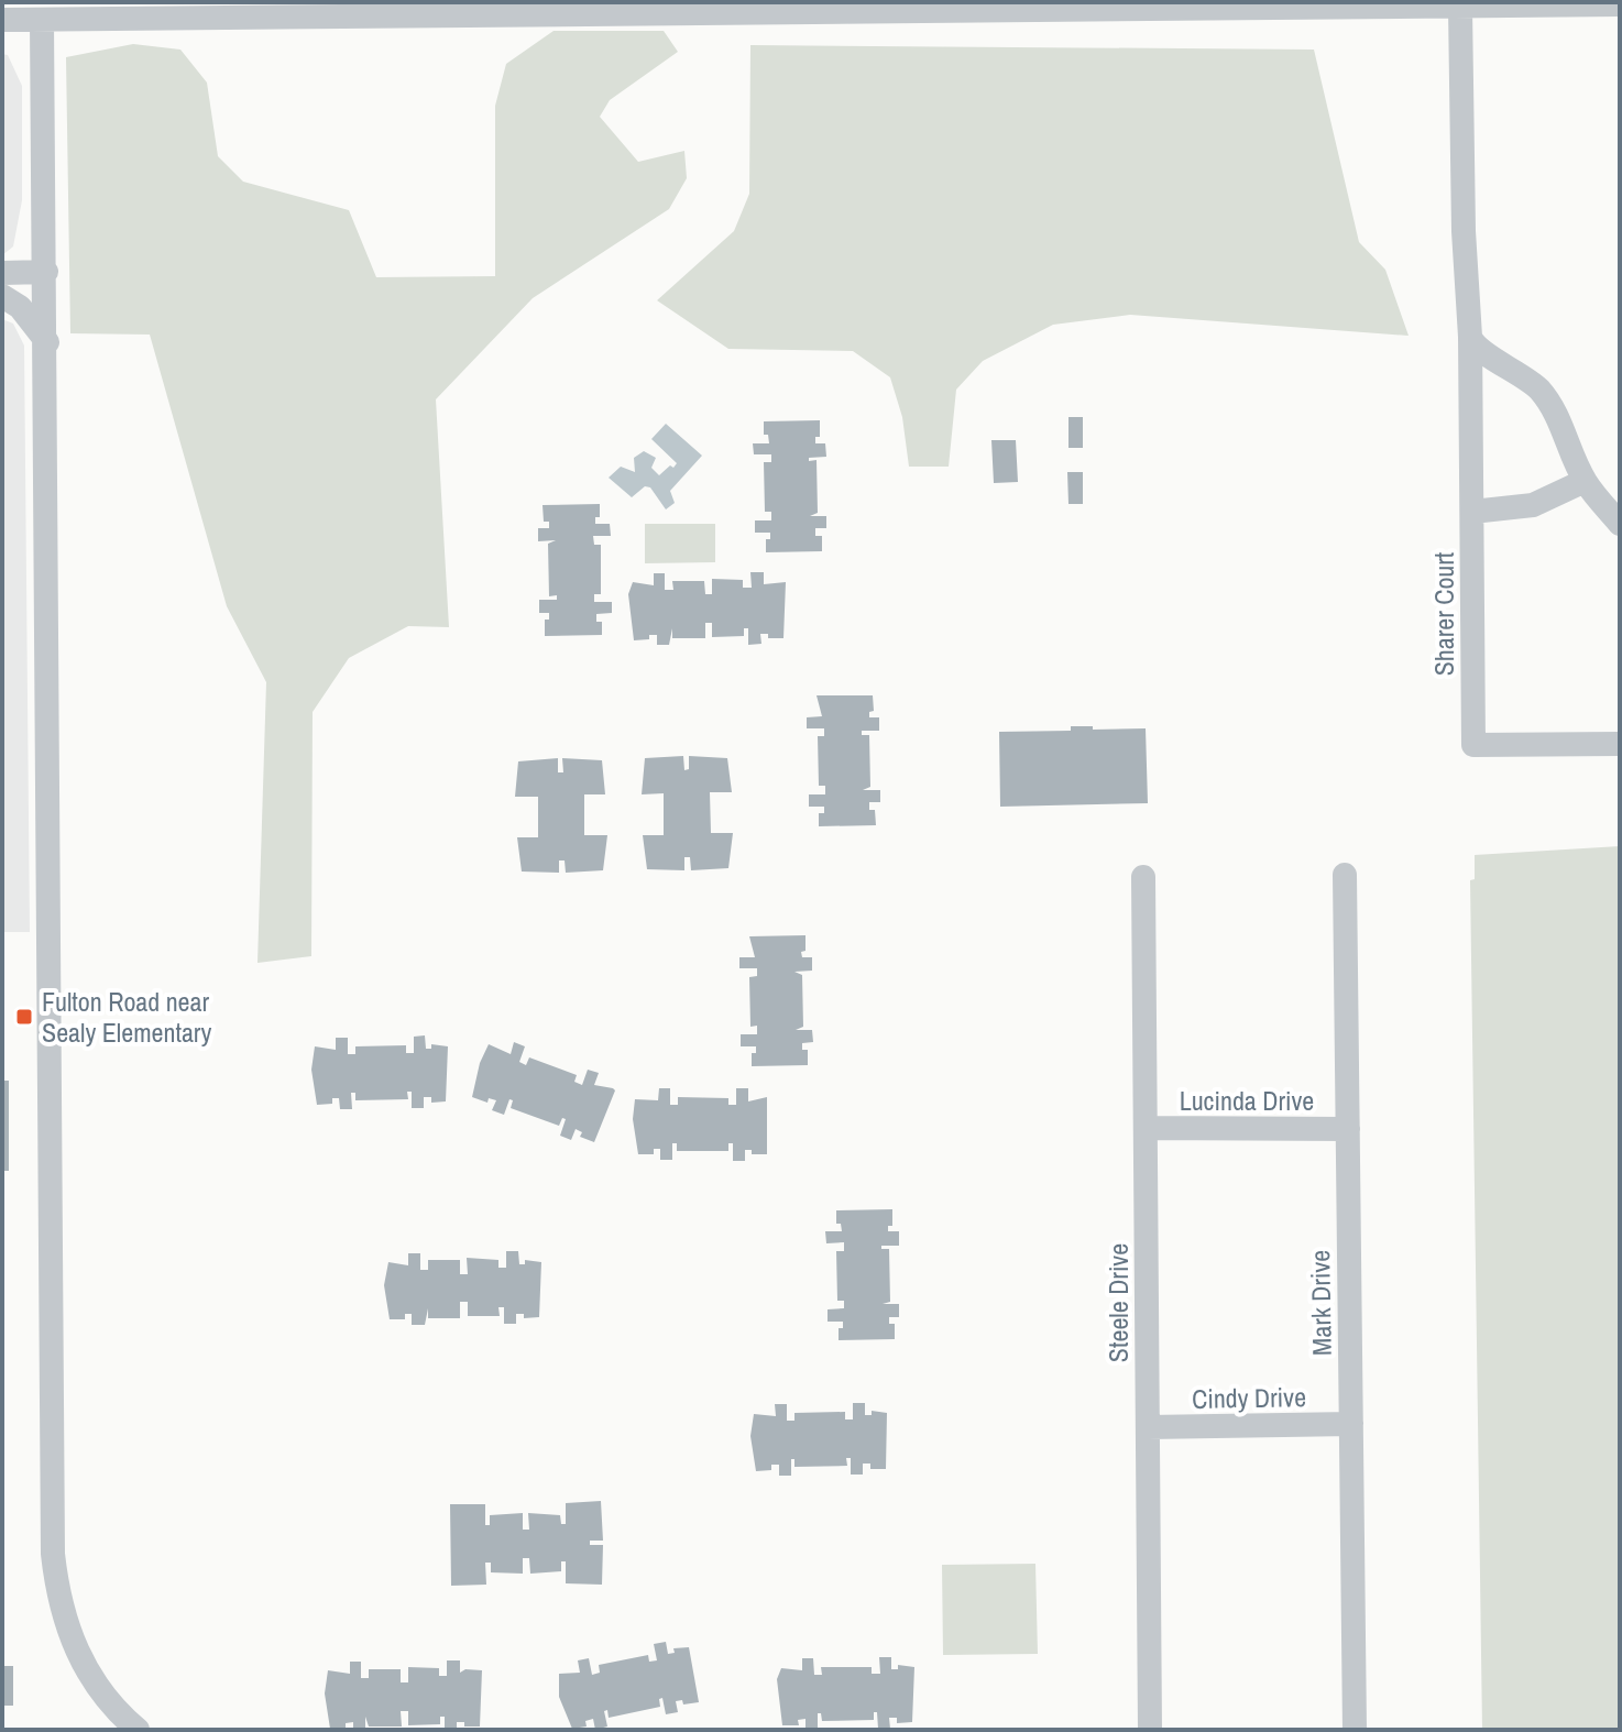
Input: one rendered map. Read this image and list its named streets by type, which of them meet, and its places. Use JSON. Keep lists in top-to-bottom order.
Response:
{
  "streets": {
    "street": [
      "Sharer Court",
      "Lucinda Drive",
      "Steele Drive",
      "Mark Drive",
      "Cindy Drive"
    ]
  },
  "crossings": [
    ["Lucinda Drive", "Steele Drive"],
    ["Lucinda Drive", "Mark Drive"],
    ["Steele Drive", "Cindy Drive"],
    ["Mark Drive", "Cindy Drive"]
  ],
  "places": {
    "transit": ["Fulton Road near Sealy Elementary"]
  }
}
